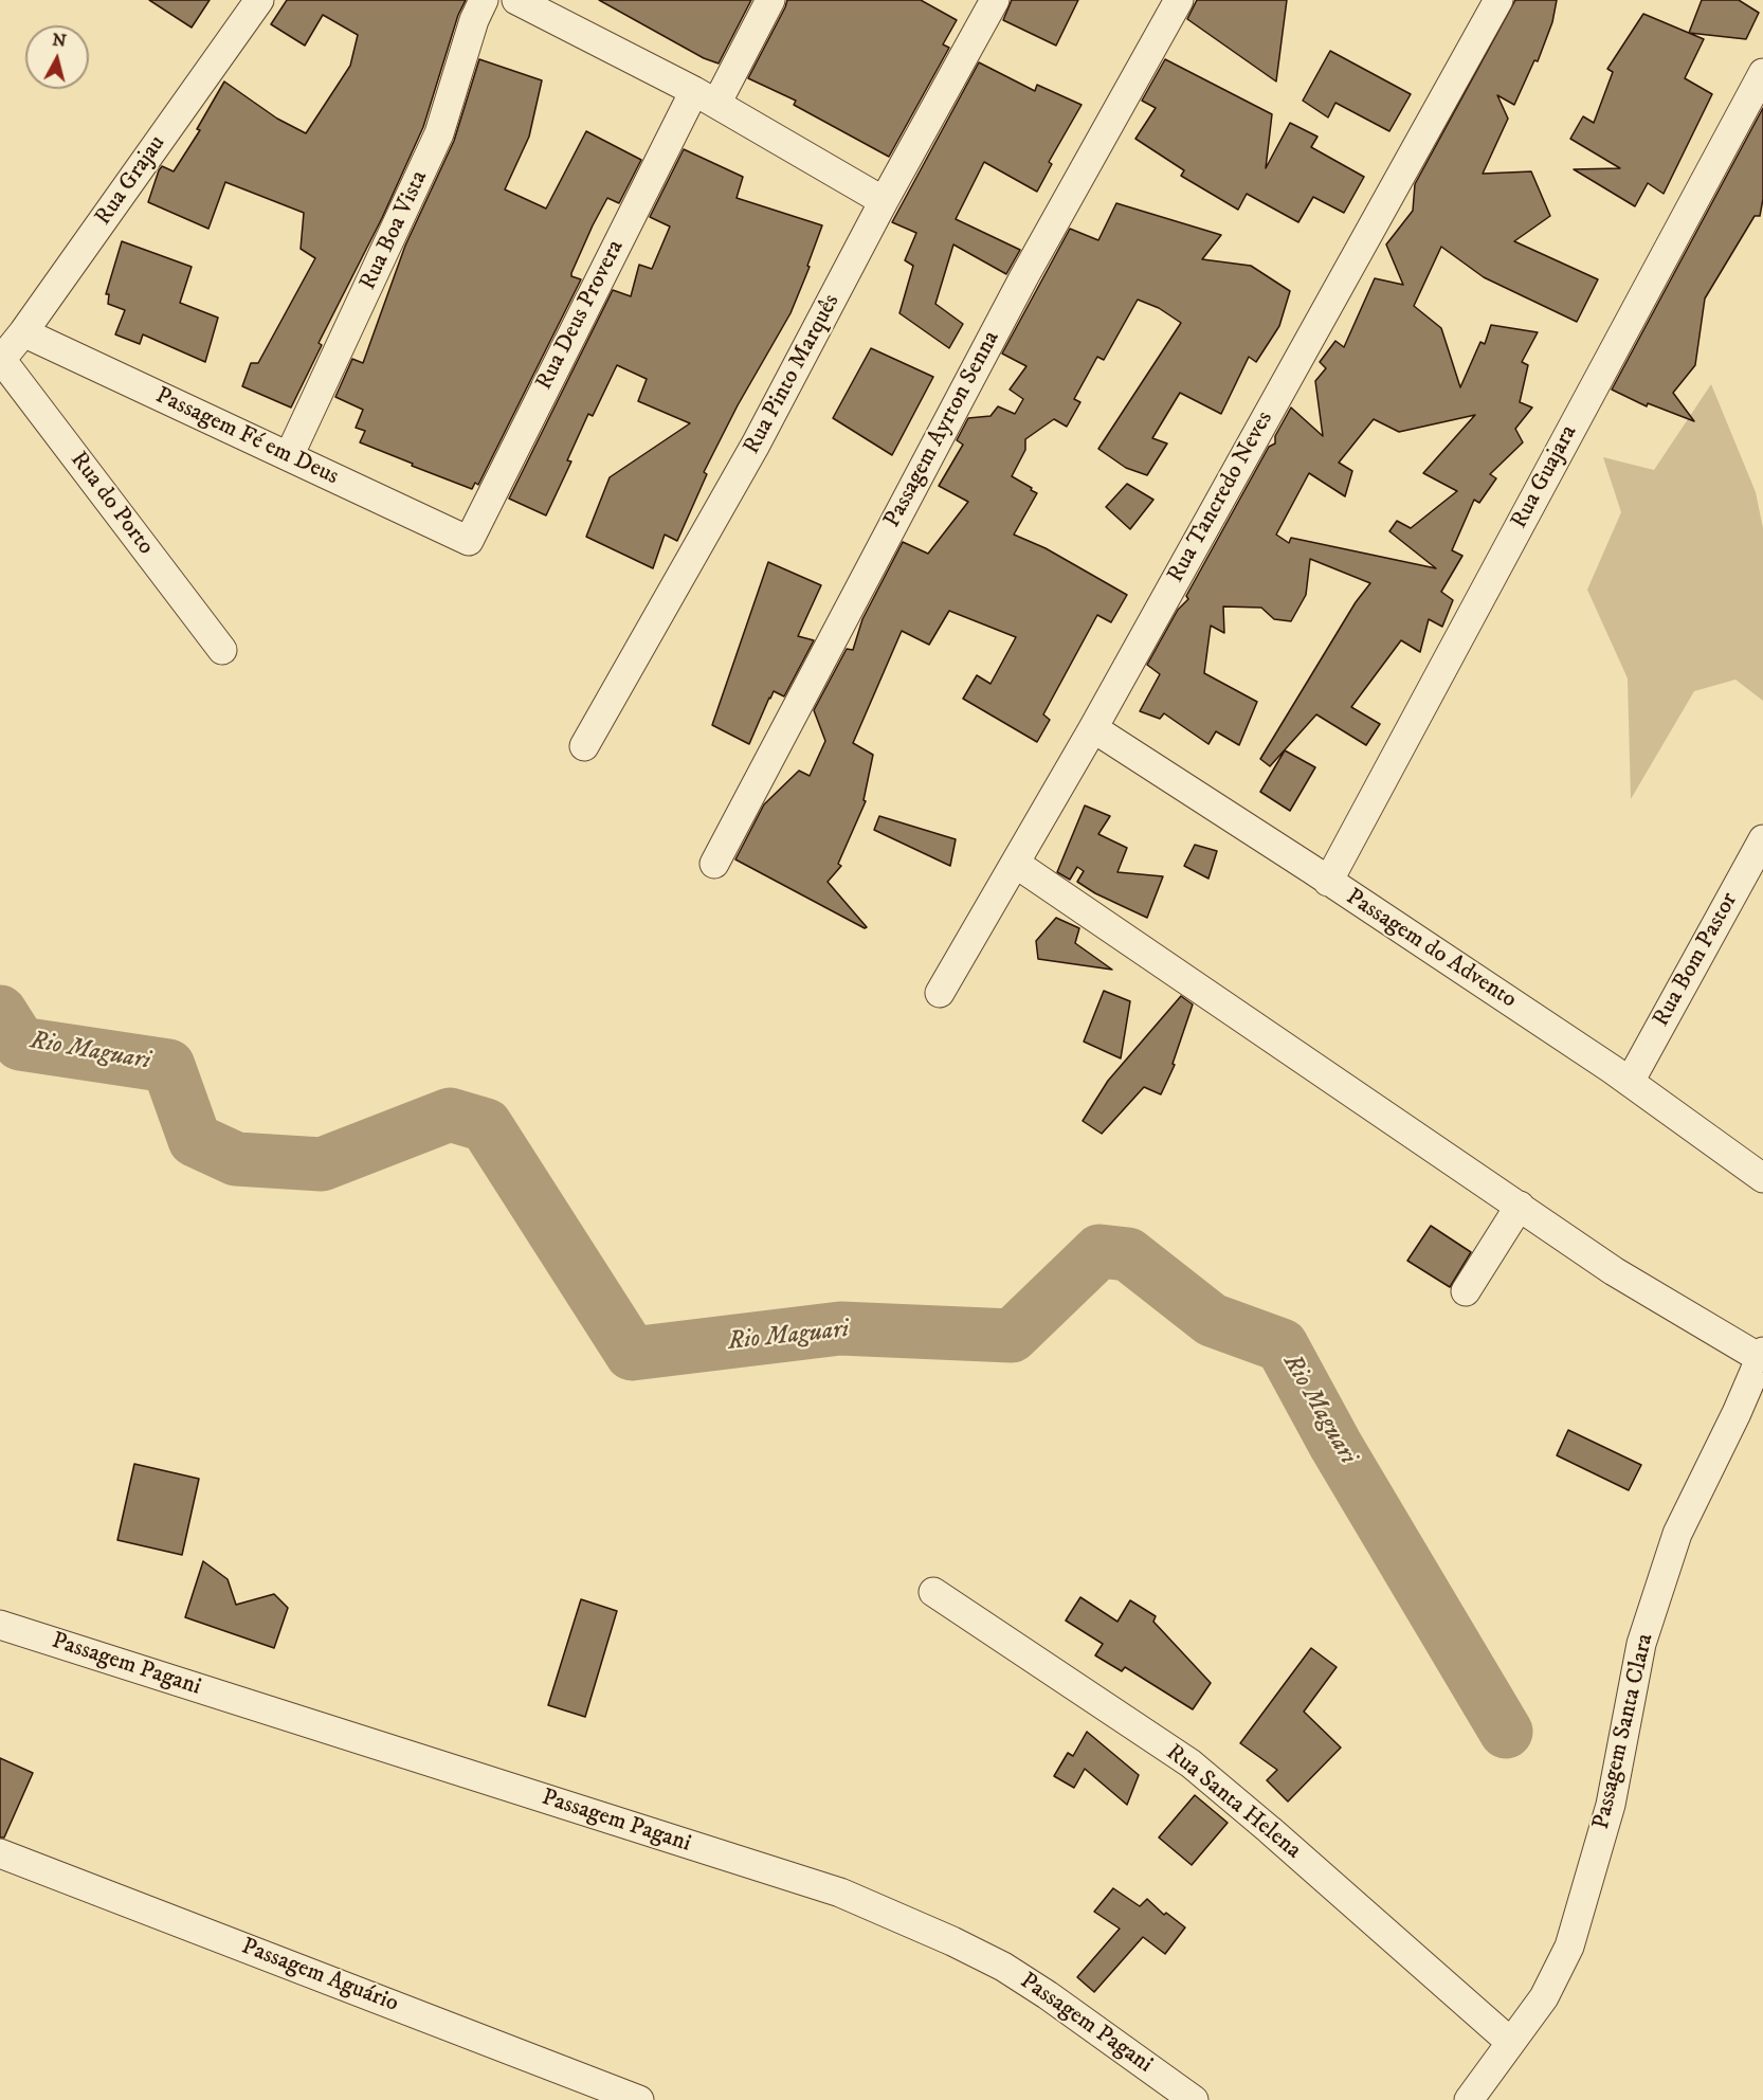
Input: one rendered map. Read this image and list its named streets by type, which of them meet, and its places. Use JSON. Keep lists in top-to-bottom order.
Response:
{
  "streets": {
    "street": [
      "Rua Grajau",
      "Rua Boa Vista",
      "Rua Deus Provera",
      "Rua Pinto Marquês",
      "Passagem Ayrton Senna",
      "Passagem Fé em Deus",
      "Rua Guajara",
      "Rua Tancredo Neves",
      "Rua do Porto",
      "Passagem do Advento",
      "Rua Bom Pastor",
      "Passagem Pagani",
      "Passagem Santa Clara",
      "Rua Santa Helena",
      "Passagem Aguário"
    ]
  },
  "crossings": [
    ["Rua Grajau", "Passagem Fé em Deus"],
    ["Rua Grajau", "Rua do Porto"],
    ["Rua Boa Vista", "Passagem Fé em Deus"],
    ["Rua Deus Provera", "Passagem Fé em Deus"],
    ["Rua Guajara", "Passagem do Advento"],
    ["Rua Tancredo Neves", "Passagem do Advento"],
    ["Passagem do Advento", "Rua Bom Pastor"],
    ["Passagem Santa Clara", "Rua Santa Helena"]
  ],
  "water": ["Rio Maguari"],
  "north": "top"
}
